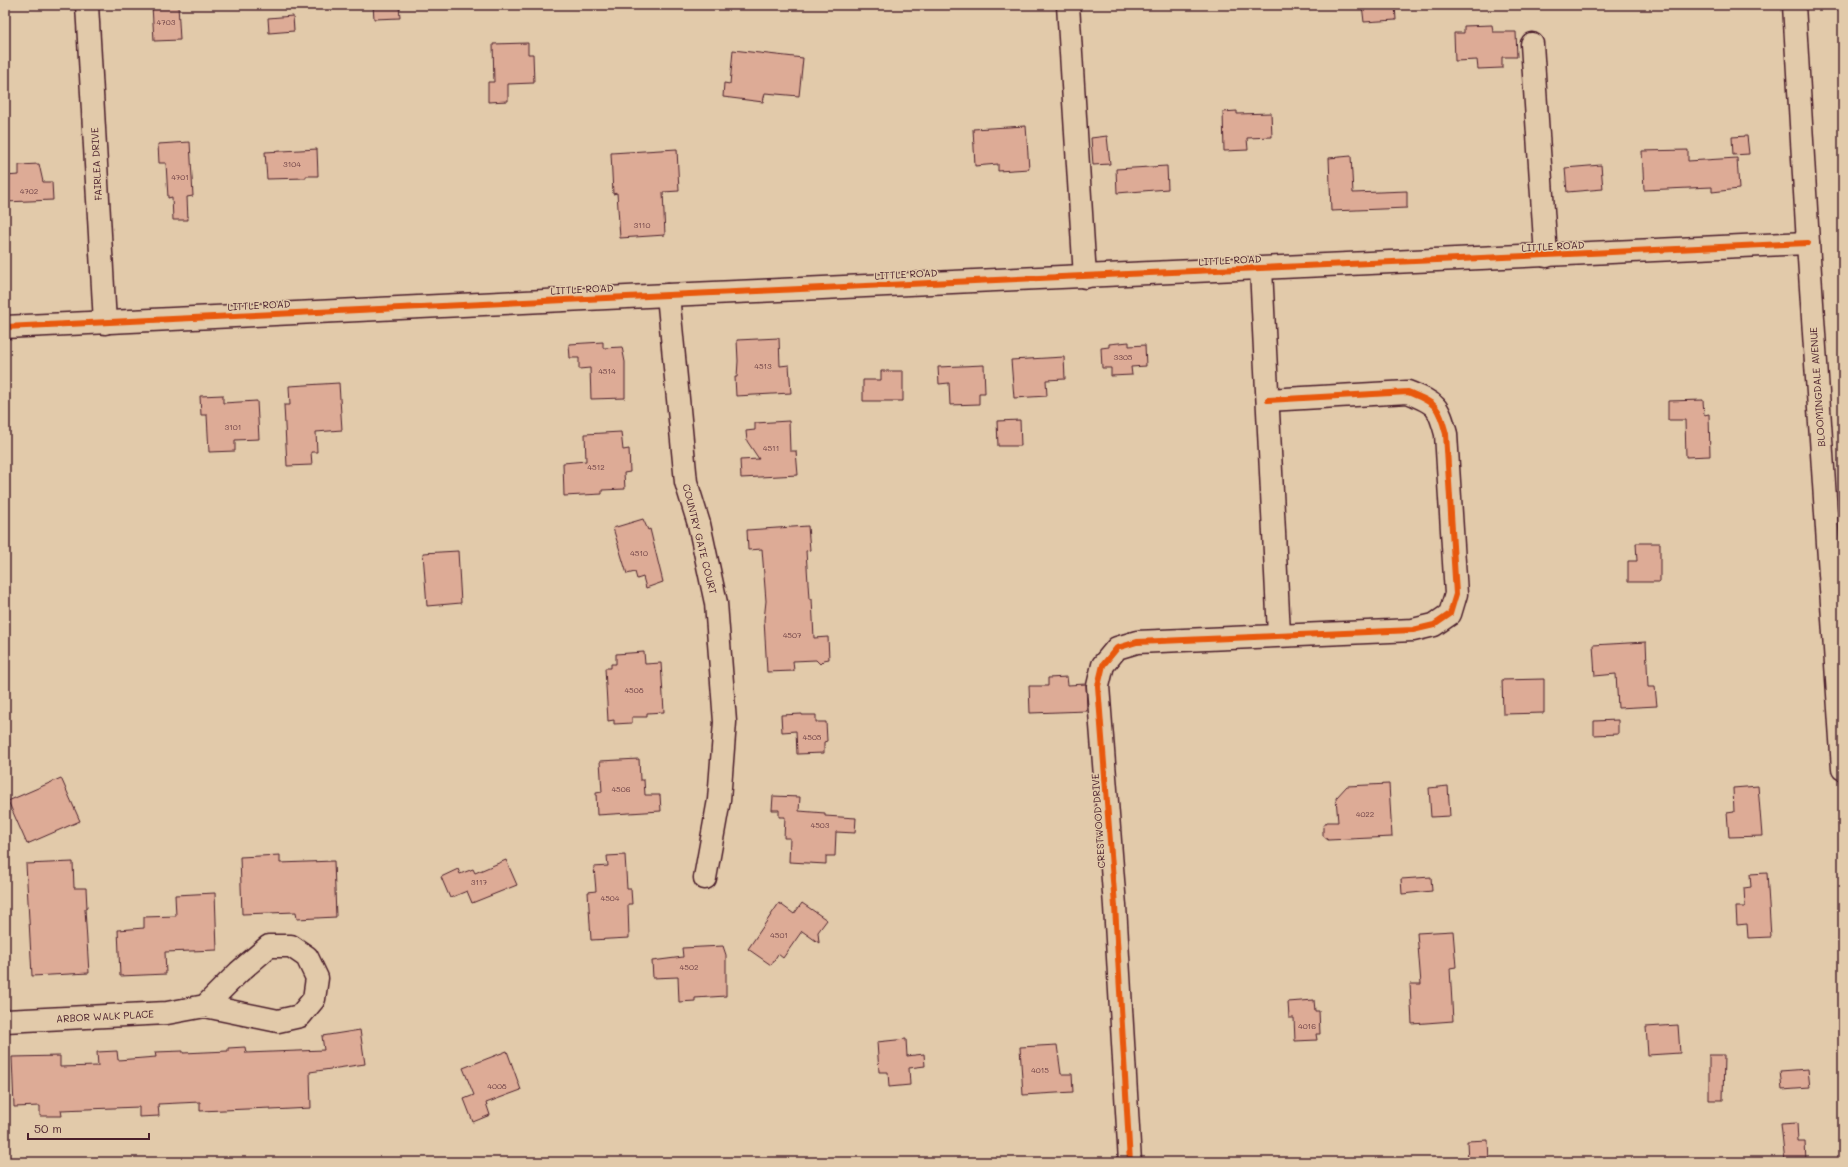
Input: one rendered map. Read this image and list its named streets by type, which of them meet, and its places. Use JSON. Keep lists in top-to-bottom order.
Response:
{
  "streets": {
    "street": [
      "FAIRLEA DRIVE",
      "LITTLE ROAD",
      "BLOOMINGDALE AVENUE",
      "COUNTRY GATE COURT",
      "CRESTWOOD DRIVE",
      "ARBOR WALK PLACE"
    ]
  },
  "crossings": [
    ["FAIRLEA DRIVE", "LITTLE ROAD"],
    ["LITTLE ROAD", "BLOOMINGDALE AVENUE"],
    ["LITTLE ROAD", "COUNTRY GATE COURT"]
  ],
  "house_numbers": [
    "4703",
    "3104",
    "4701",
    "4702",
    "3110",
    "3305",
    "4513",
    "4514",
    "3101",
    "4511",
    "4512",
    "4510",
    "4507",
    "4508",
    "4505",
    "4506",
    "4022",
    "4503",
    "3117",
    "4504",
    "4501",
    "4502",
    "4016",
    "4015",
    "4008"
  ],
  "scale_bar": "50 m"
}
